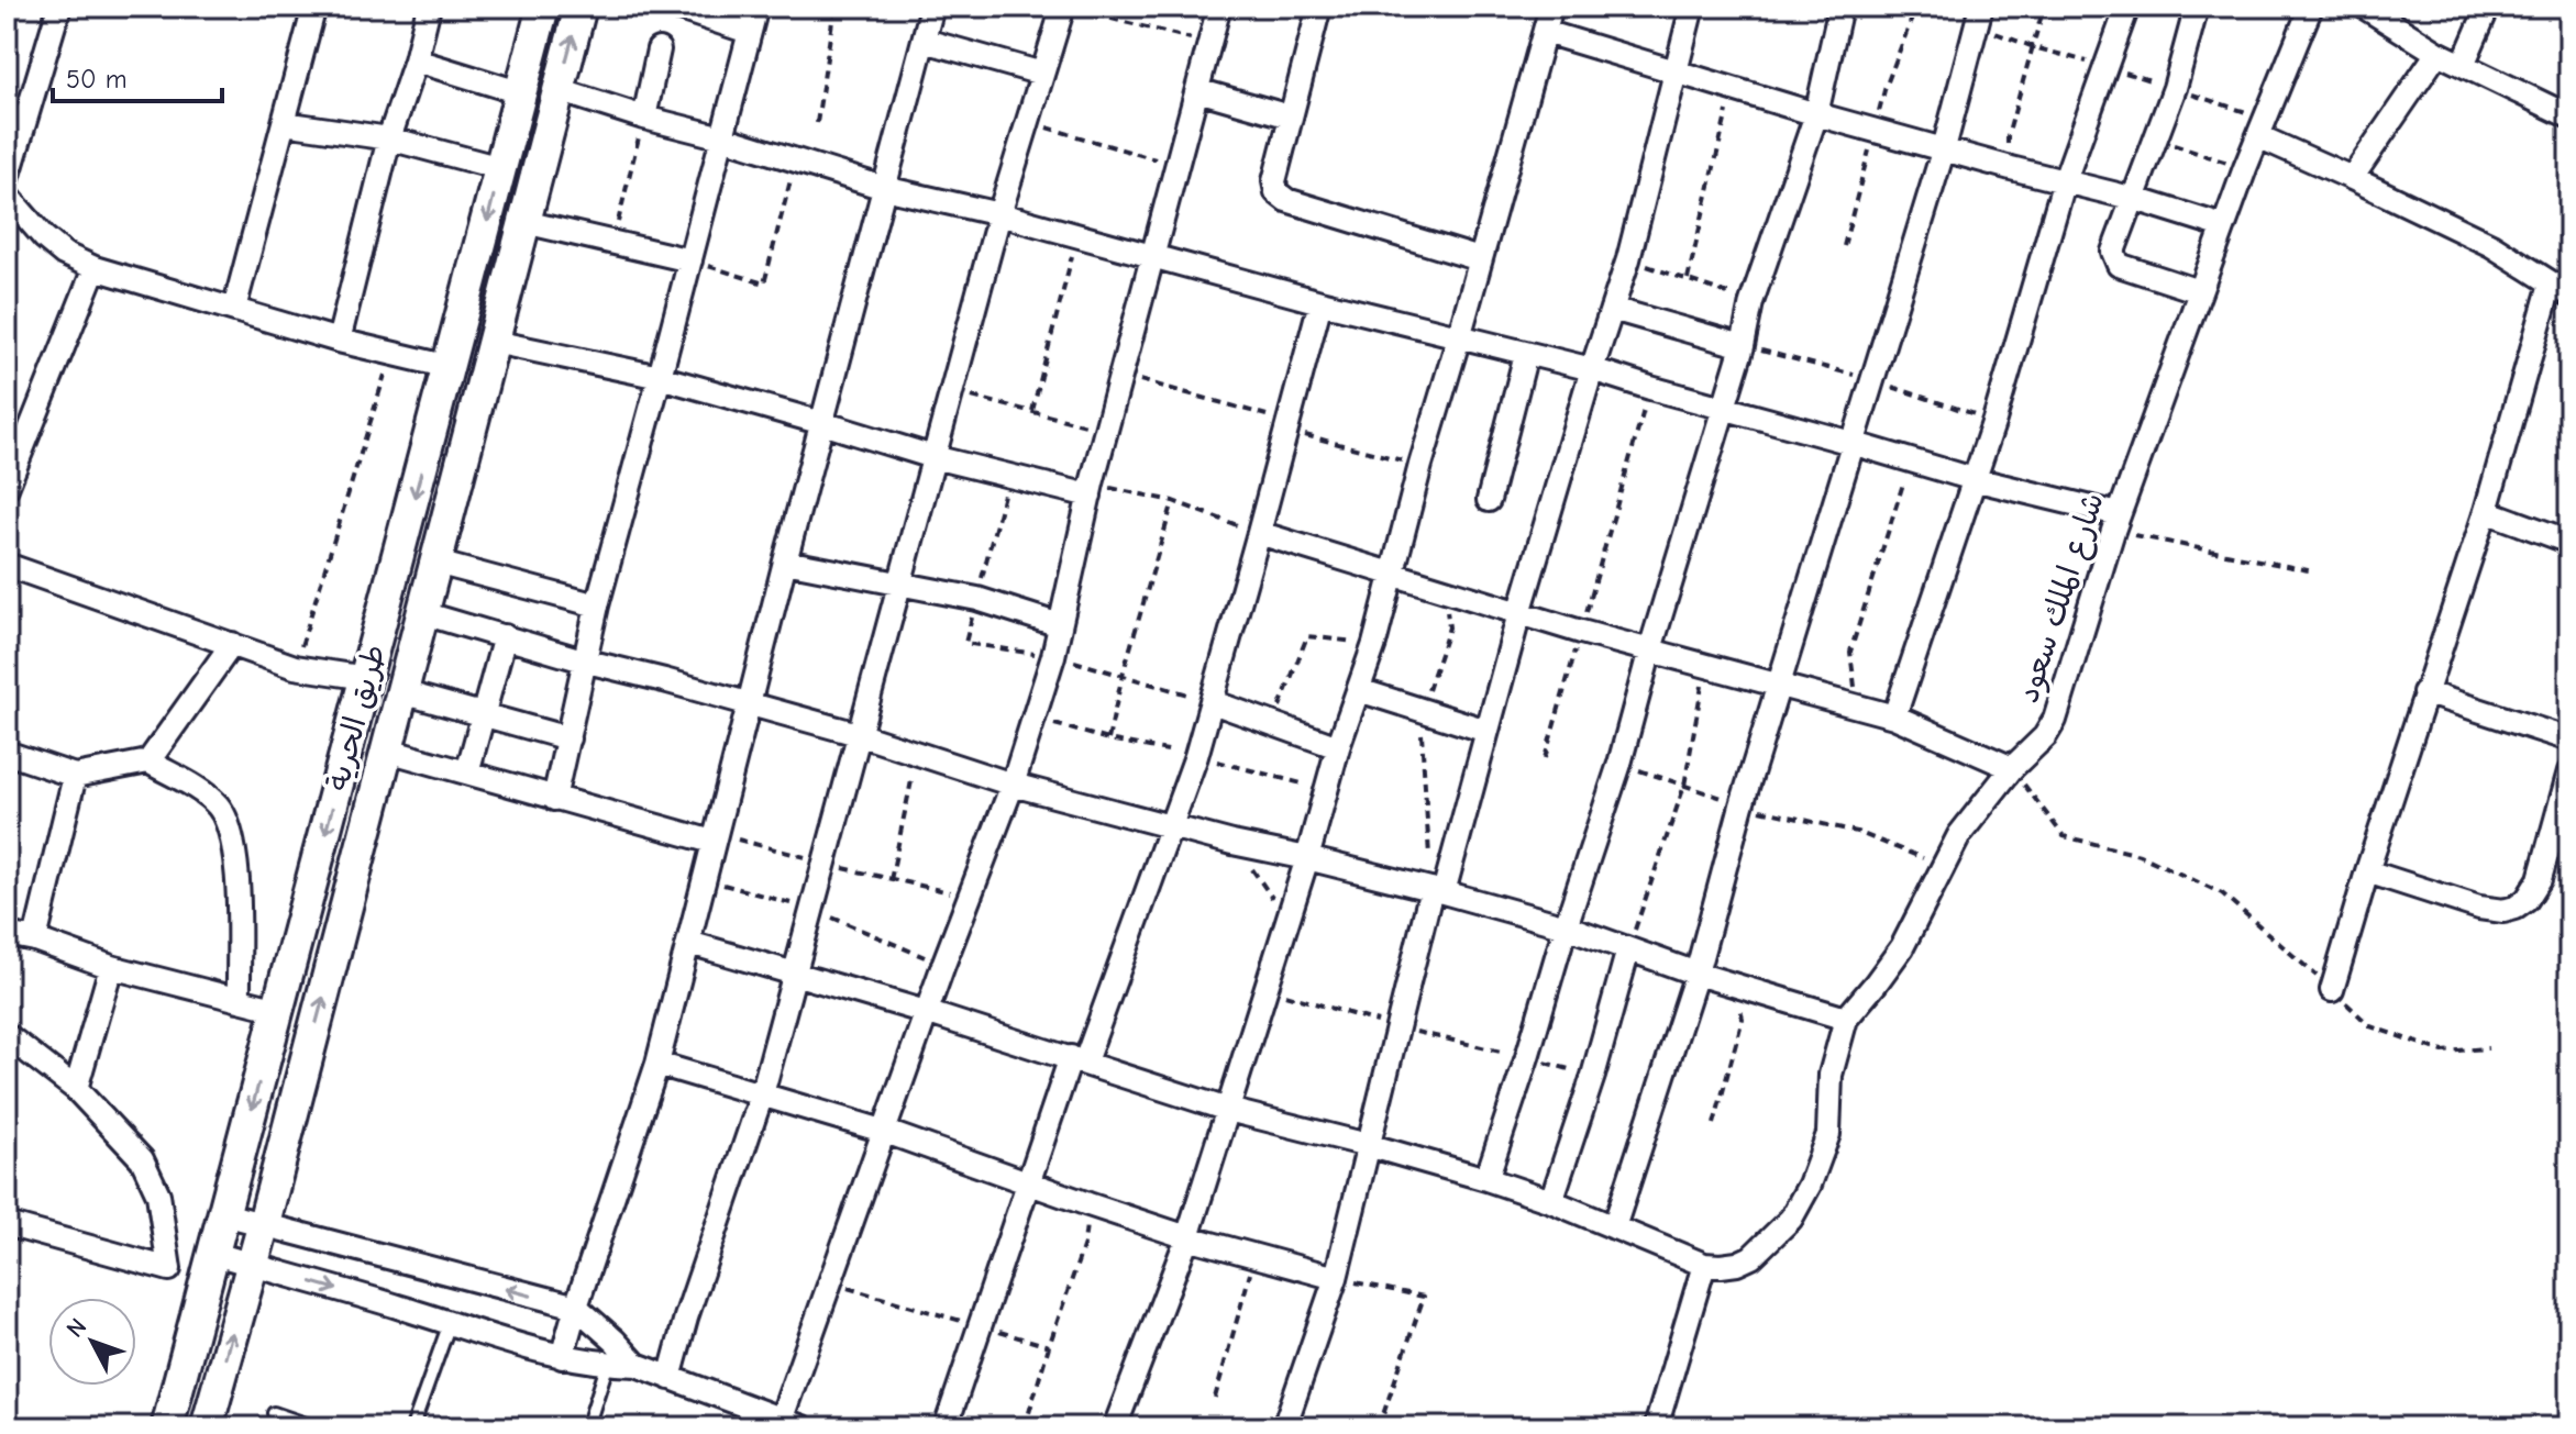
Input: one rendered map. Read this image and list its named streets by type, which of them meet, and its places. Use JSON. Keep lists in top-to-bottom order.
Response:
{
  "streets": {
    "main road": ["طريق الحرية"],
    "street": ["شارع الملك سعود"]
  },
  "scale_bar": "50 m",
  "north": "top left"
}
